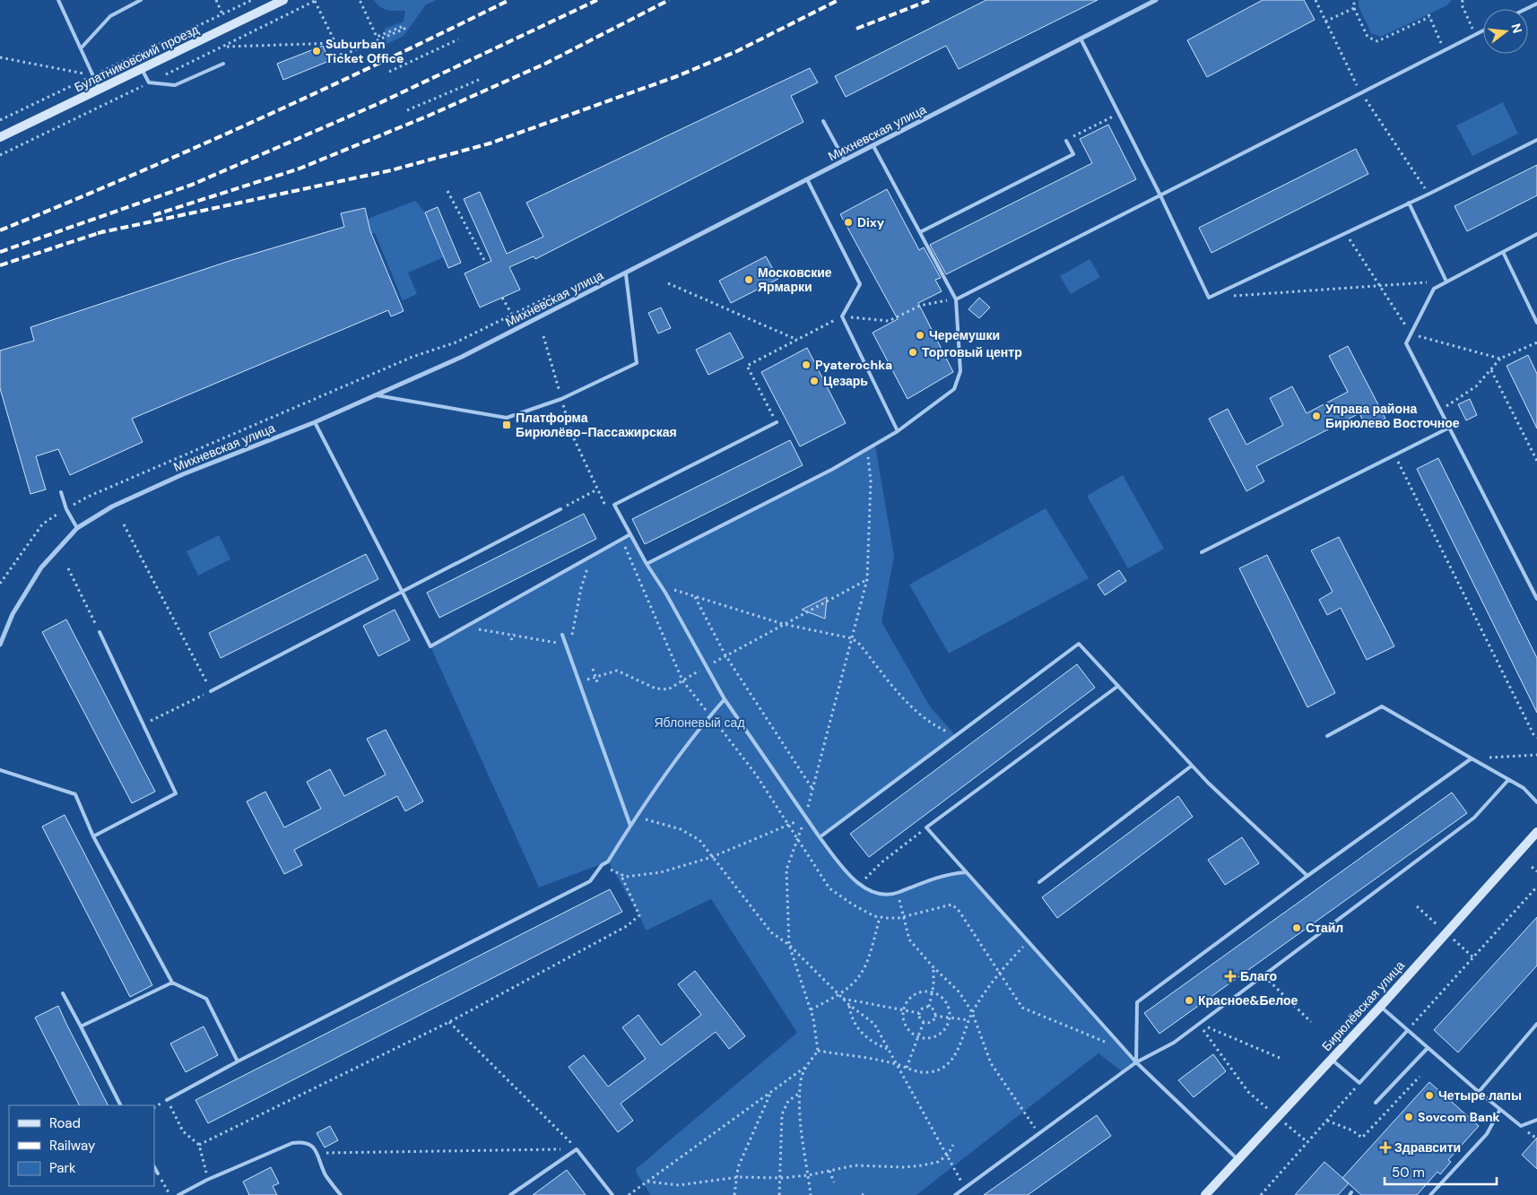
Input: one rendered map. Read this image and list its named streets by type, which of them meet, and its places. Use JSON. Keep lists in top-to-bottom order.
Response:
{
  "streets": {
    "street": ["Булатниковский проезд", "Михневская улица", "Бирюлёвская улица"]
  },
  "parks": ["Яблоневый сад"],
  "places": {
    "other": [
      "Suburban Ticket Office",
      "Dixy",
      "Московские Ярмарки",
      "Черемушки",
      "Торговый центр",
      "Pyaterochka",
      "Цезарь",
      "Управа района Бирюлево Восточное",
      "Стайл",
      "Красное&Белое",
      "Четыре лапы",
      "Sovcom Bank"
    ],
    "transit": ["Платформа Бирюлёво-Пассажирская"],
    "health": ["Благо", "Здравсити"]
  },
  "legend": ["Road", "Railway", "Park"],
  "scale_bar": "50 m",
  "north": "right"
}
